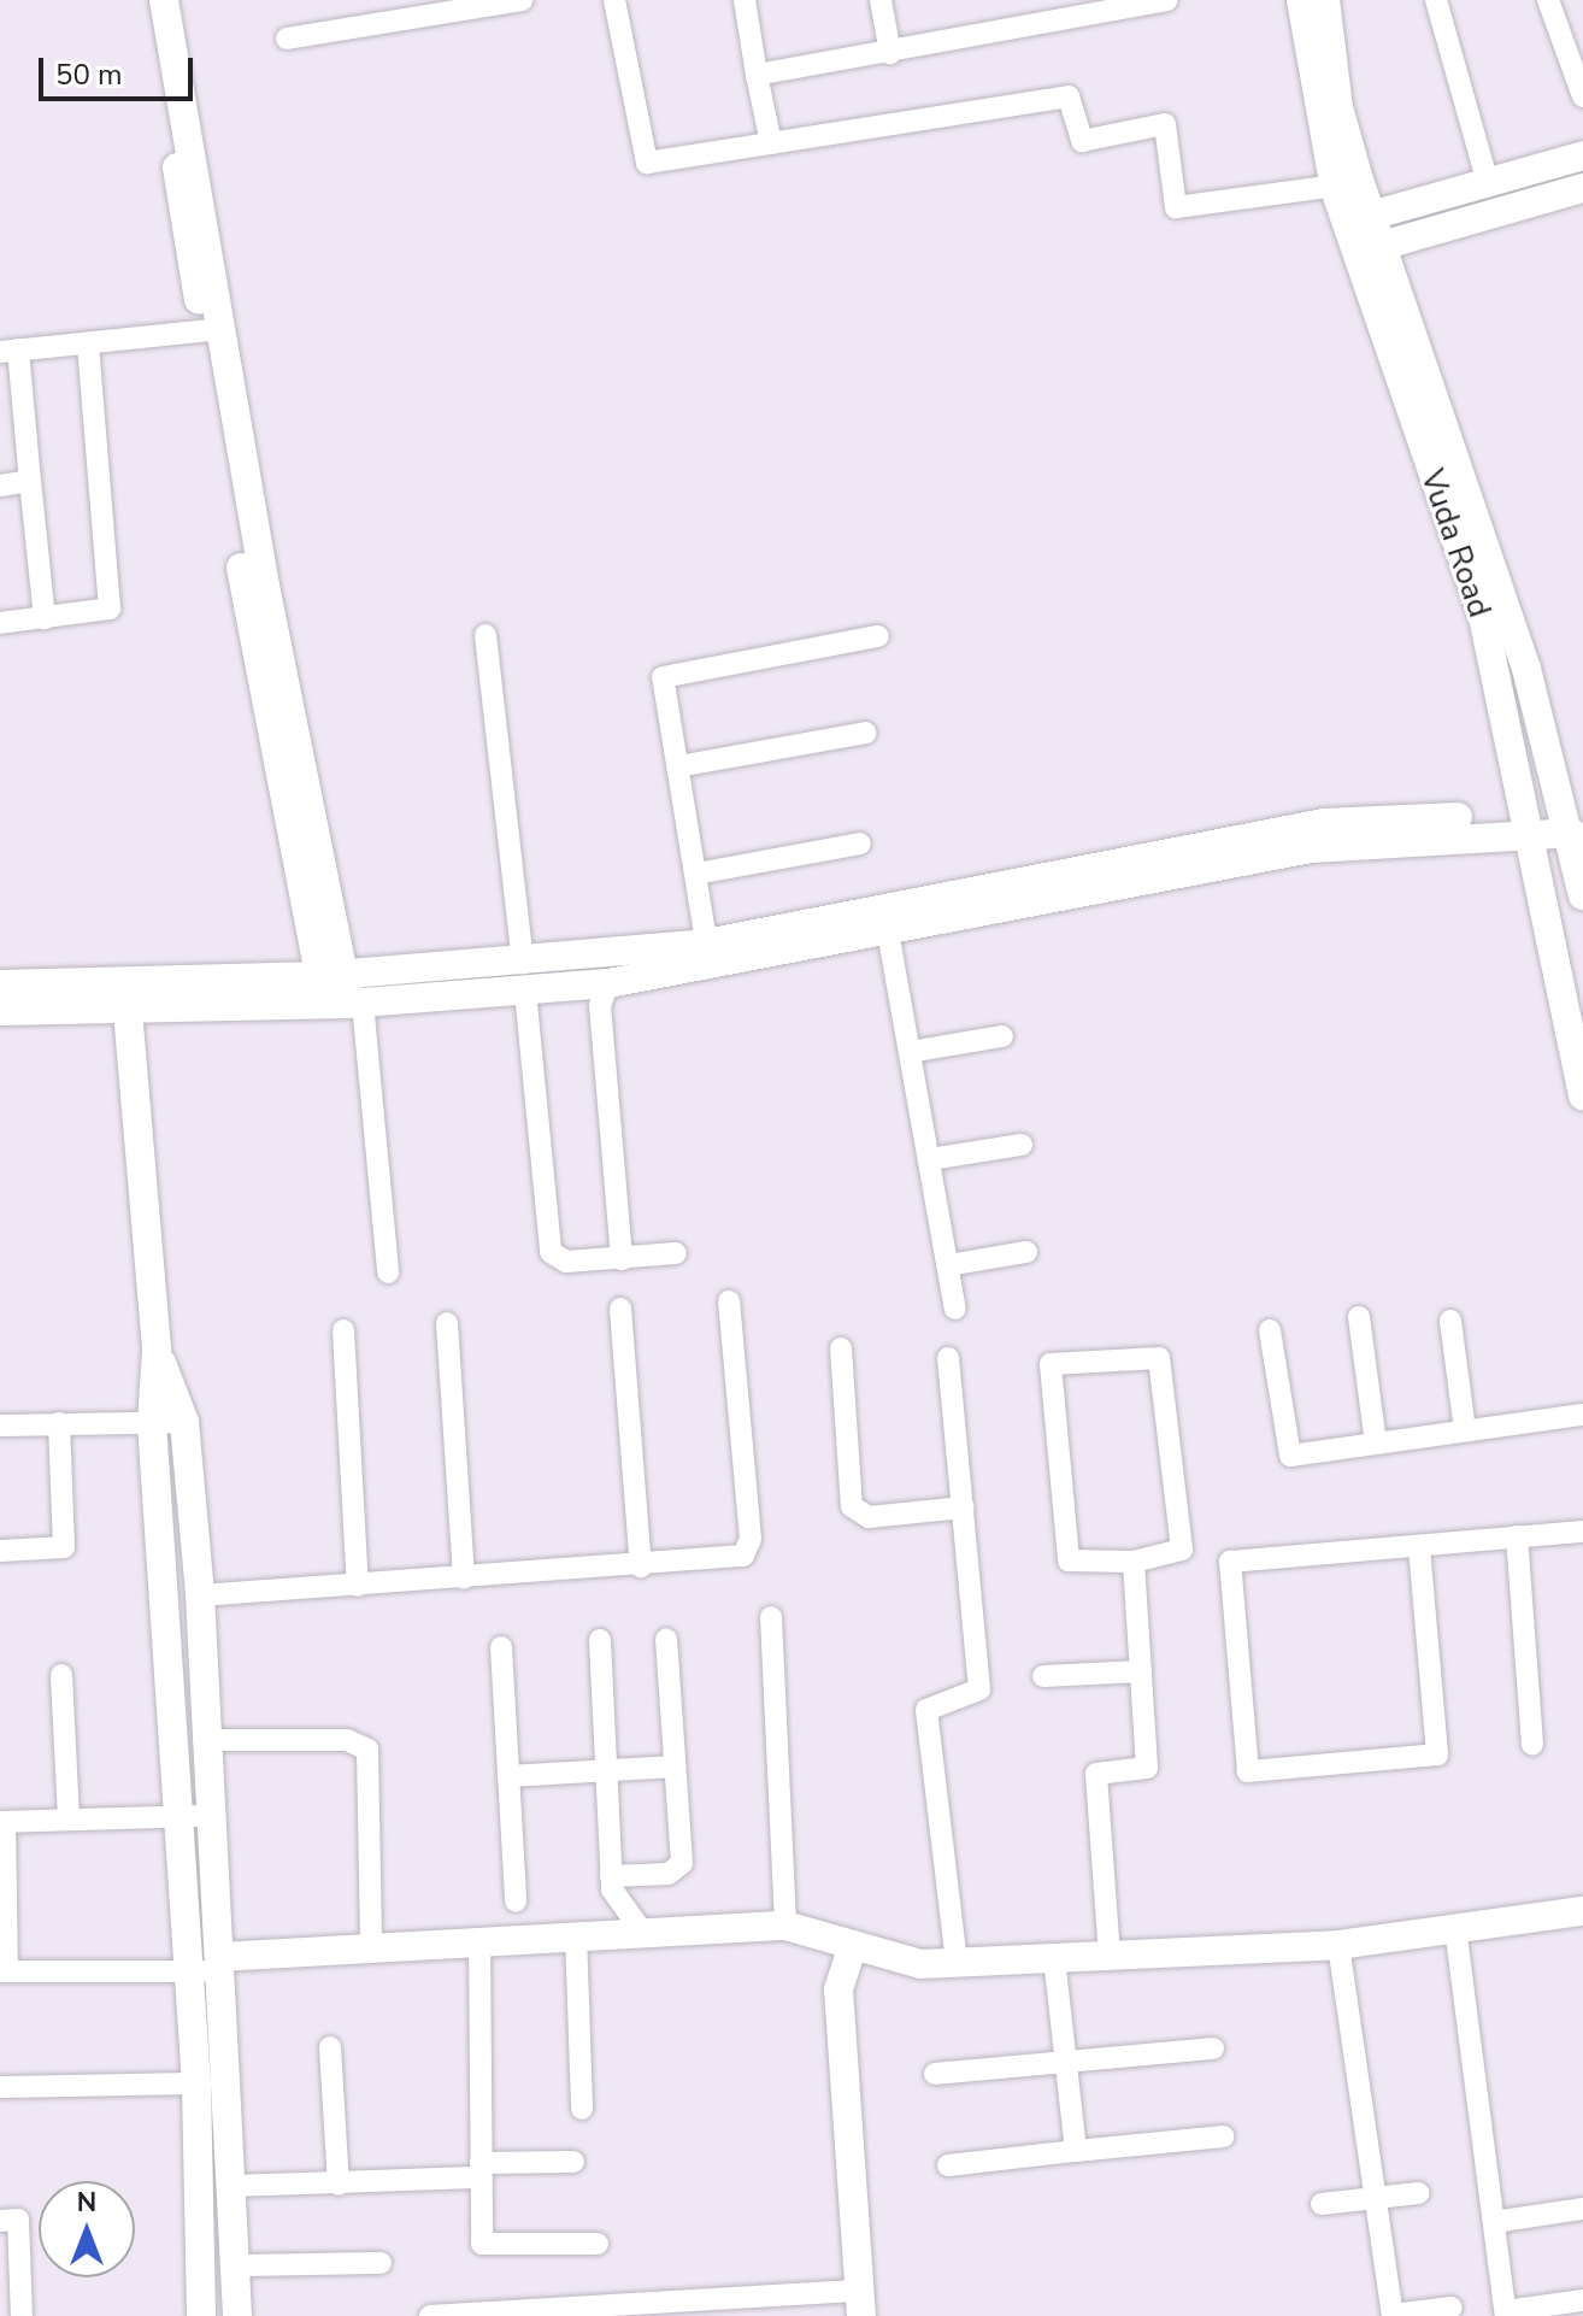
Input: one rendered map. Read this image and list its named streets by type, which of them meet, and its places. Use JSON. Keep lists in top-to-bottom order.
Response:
{
  "streets": {
    "street": ["Vuda Road"]
  },
  "scale_bar": "50 m",
  "north": "top"
}
